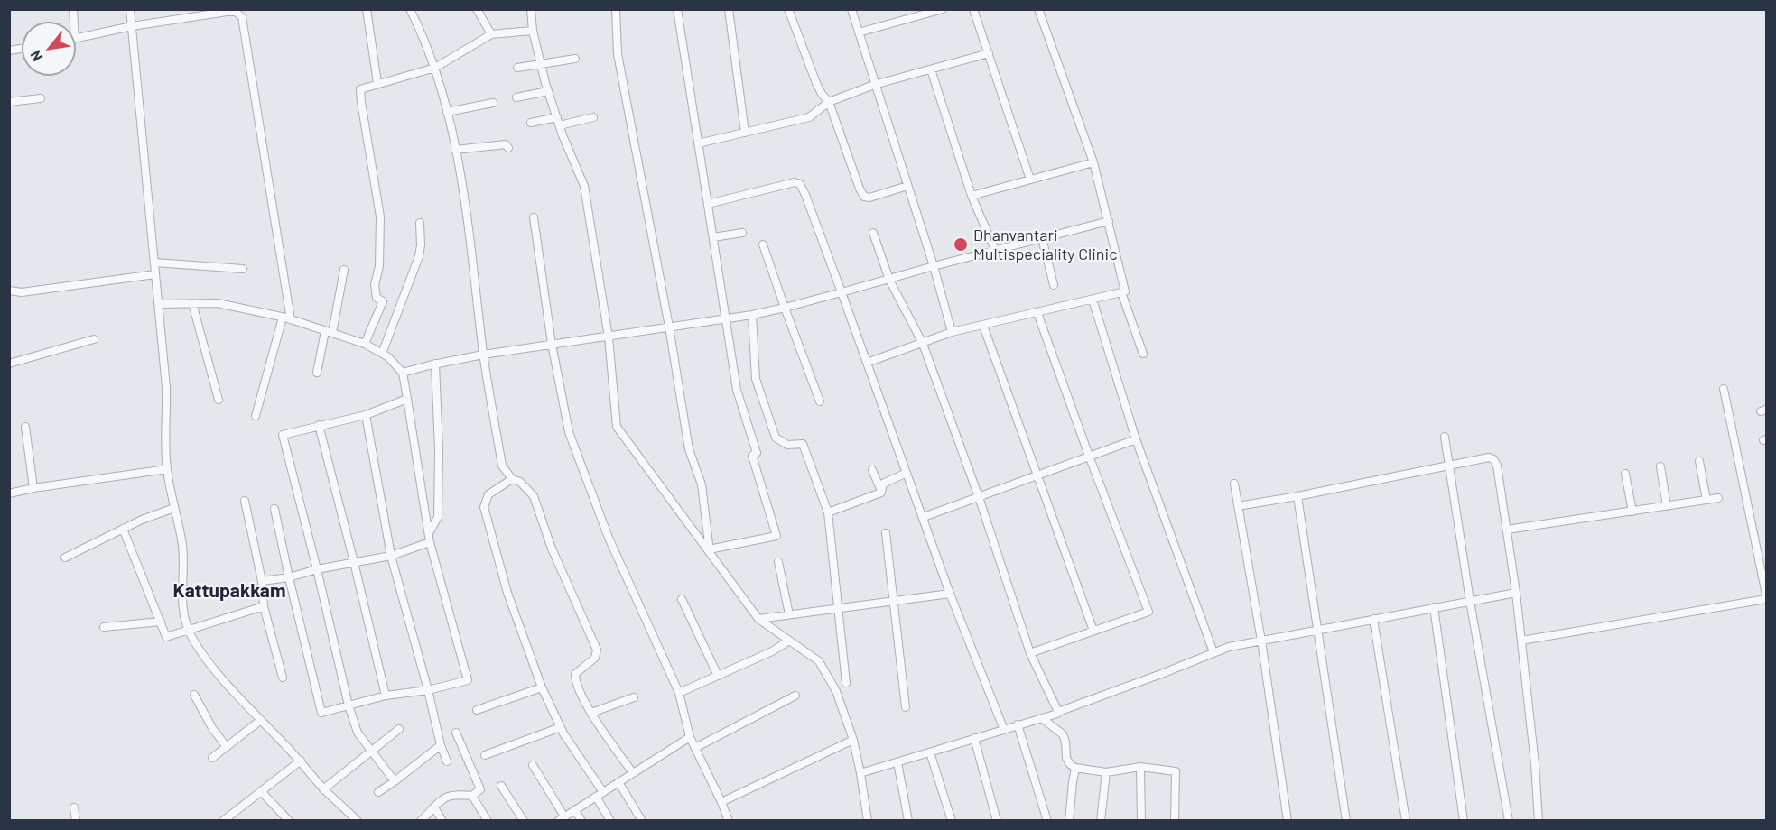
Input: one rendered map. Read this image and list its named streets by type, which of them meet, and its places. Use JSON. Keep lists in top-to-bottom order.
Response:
{
  "districts": ["Kattupakkam"],
  "places": ["Dhanvantari Multispeciality Clinic"],
  "north": "bottom left"
}
